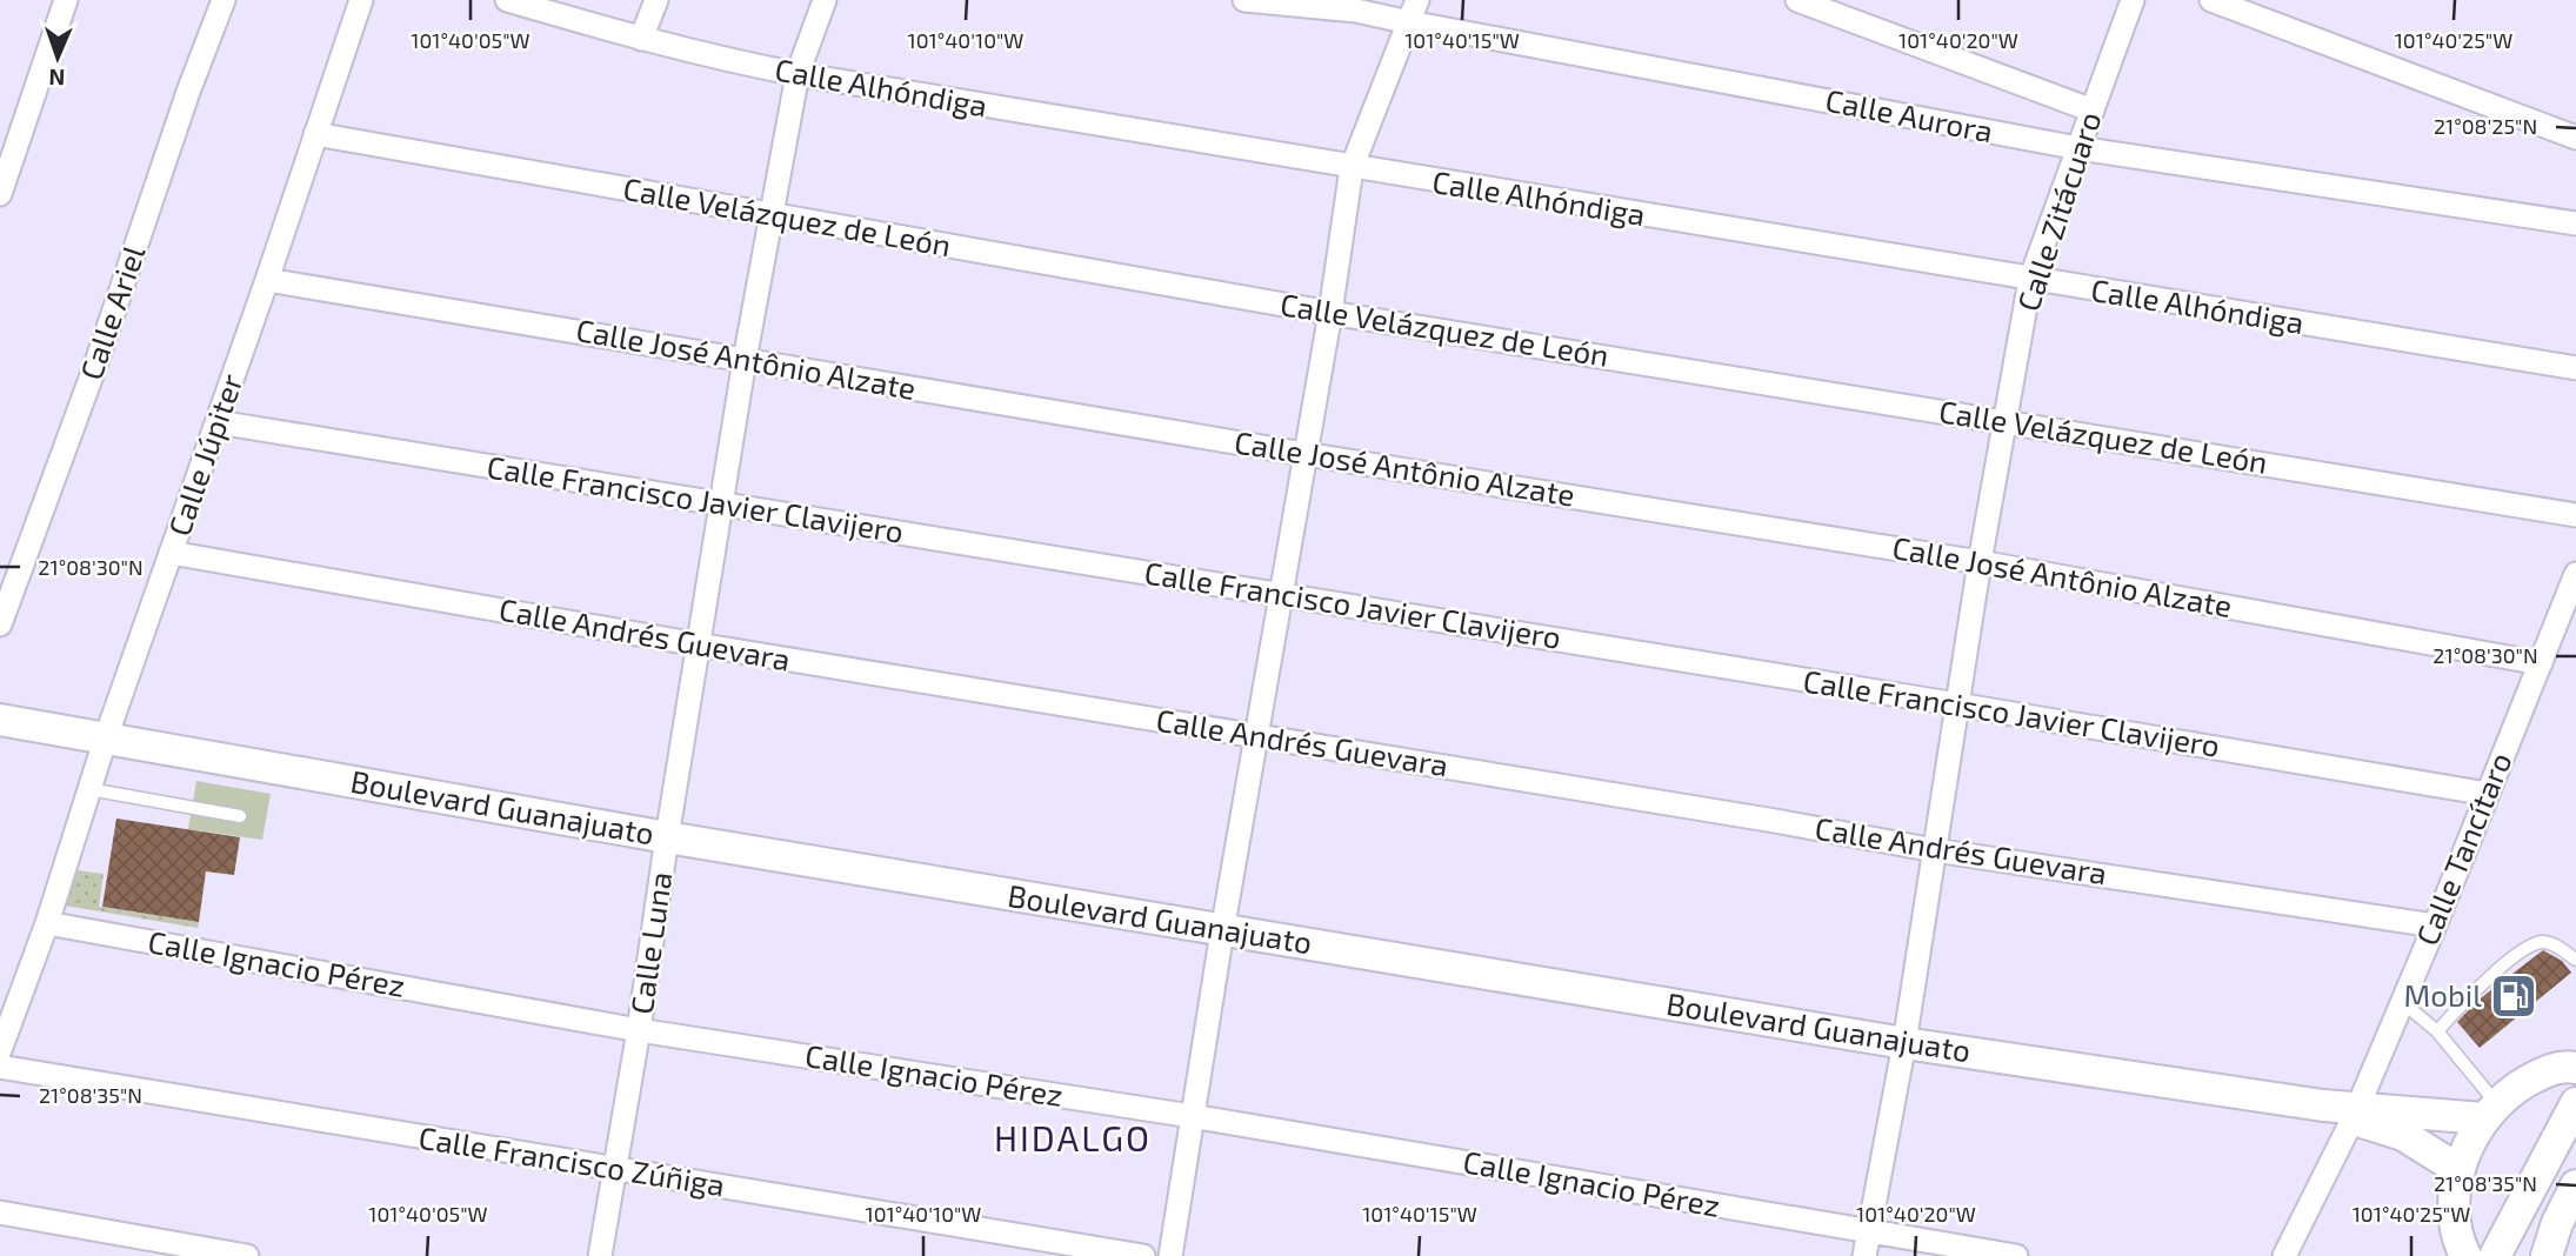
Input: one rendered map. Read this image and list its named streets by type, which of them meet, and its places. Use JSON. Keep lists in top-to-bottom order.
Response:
{
  "streets": {
    "street": [
      "Calle Alhóndiga",
      "Calle Aurora",
      "Calle Zitácuaro",
      "Calle Velázquez de León",
      "Calle Ariel",
      "Calle José Antônio Alzate",
      "Calle Júpiter",
      "Calle Francisco Javier Clavijero",
      "Calle Andrés Guevara",
      "Boulevard Guanajuato",
      "Calle Tancítaro",
      "Calle Luna",
      "Calle Ignacio Pérez",
      "Calle Francisco Zúñiga"
    ]
  },
  "crossings": [
    ["Calle Alhóndiga", "Calle Zitácuaro"],
    ["Calle Alhóndiga", "Calle Luna"],
    ["Calle Aurora", "Calle Zitácuaro"],
    ["Calle Zitácuaro", "Calle Velázquez de León"],
    ["Calle Zitácuaro", "Calle José Antônio Alzate"],
    ["Calle Zitácuaro", "Calle Francisco Javier Clavijero"],
    ["Calle Zitácuaro", "Calle Andrés Guevara"],
    ["Calle Zitácuaro", "Boulevard Guanajuato"],
    ["Calle Zitácuaro", "Calle Ignacio Pérez"],
    ["Calle Velázquez de León", "Calle Júpiter"],
    ["Calle Velázquez de León", "Calle Luna"],
    ["Calle José Antônio Alzate", "Calle Júpiter"],
    ["Calle José Antônio Alzate", "Calle Tancítaro"],
    ["Calle José Antônio Alzate", "Calle Luna"],
    ["Calle Júpiter", "Calle Francisco Javier Clavijero"],
    ["Calle Júpiter", "Calle Andrés Guevara"],
    ["Calle Júpiter", "Boulevard Guanajuato"],
    ["Calle Júpiter", "Calle Ignacio Pérez"],
    ["Calle Francisco Javier Clavijero", "Calle Tancítaro"],
    ["Calle Francisco Javier Clavijero", "Calle Luna"],
    ["Calle Andrés Guevara", "Calle Tancítaro"],
    ["Calle Andrés Guevara", "Calle Luna"],
    ["Boulevard Guanajuato", "Calle Tancítaro"],
    ["Boulevard Guanajuato", "Calle Luna"],
    ["Calle Luna", "Calle Ignacio Pérez"],
    ["Calle Luna", "Calle Francisco Zúñiga"]
  ],
  "districts": ["HIDALGO"],
  "places": {
    "fuel station": ["Mobil"]
  },
  "north": "bottom",
  "coordinates": [
    "101°40'05\"W",
    "101°40'10\"W",
    "101°40'15\"W",
    "101°40'20\"W",
    "101°40'25\"W",
    "21°08'25\"N",
    "21°08'30\"N",
    "21°08'35\"N"
  ]
}
